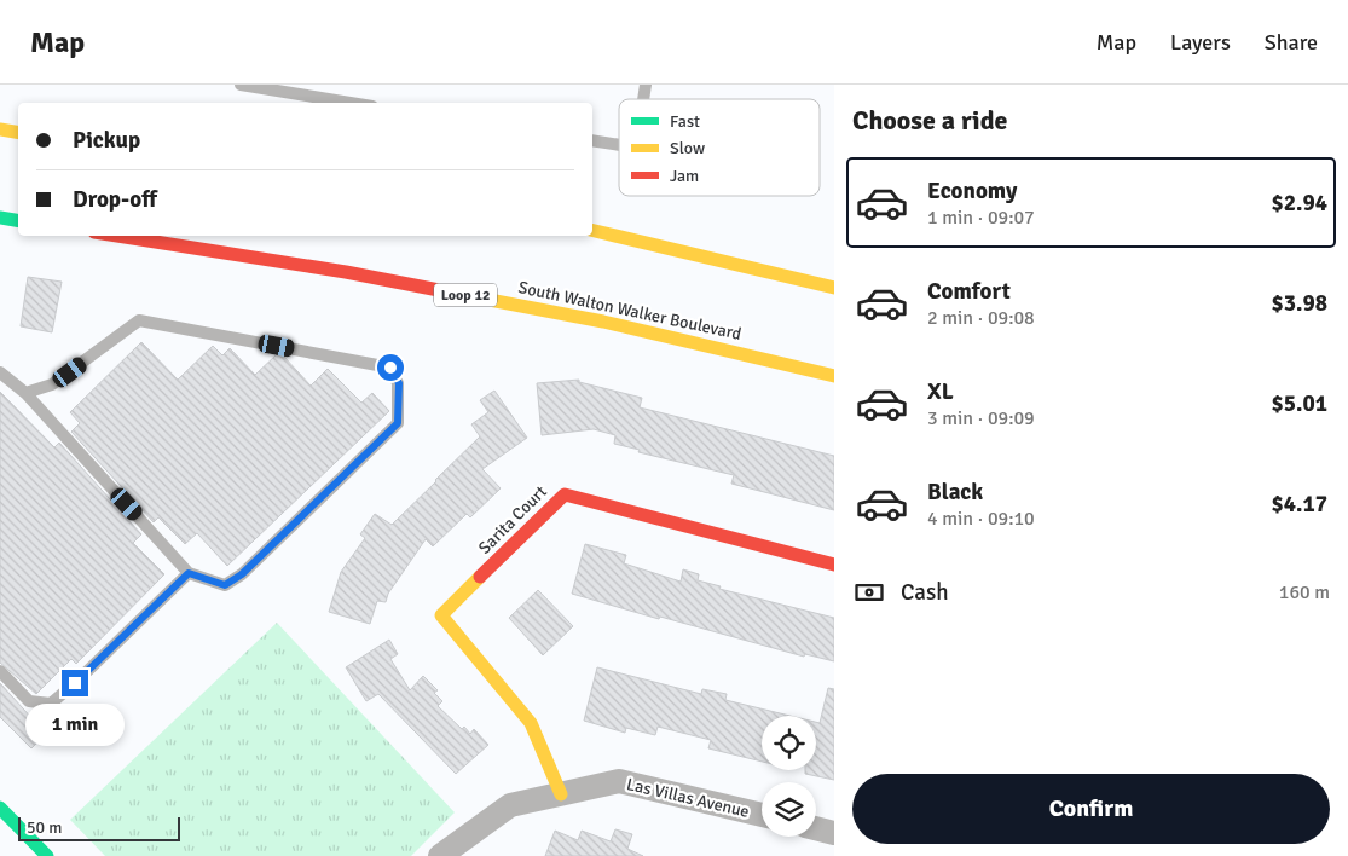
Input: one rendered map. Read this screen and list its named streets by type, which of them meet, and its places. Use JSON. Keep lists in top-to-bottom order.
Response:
{
  "streets": {
    "main road": ["Loop 12", "South Walton Walker Boulevard", "Sarita Court"],
    "street": ["Las Villas Avenue"]
  },
  "crossings": [
    ["Sarita Court", "Las Villas Avenue"]
  ],
  "legend": ["Fast", "Slow", "Jam"],
  "scale_bar": "50 m",
  "page": {
    "header": "Map",
    "nav": ["Map", "Layers", "Share"],
    "heading": "Choose a ride",
    "banner": ["Pickup", "Drop-off"],
    "list": [
      {
        "name": "Economy",
        "note": "1 min · 09:07",
        "value": "$2.94"
      },
      {
        "name": "Comfort",
        "note": "2 min · 09:08",
        "value": "$3.98"
      },
      {
        "name": "XL",
        "note": "3 min · 09:09",
        "value": "$5.01"
      },
      {
        "name": "Black",
        "note": "4 min · 09:10",
        "value": "$4.17"
      }
    ],
    "pay": ["Cash", "160 m"],
    "bubble": "1 min",
    "buttons": "Confirm",
    "scale": "50 m"
  }
}
